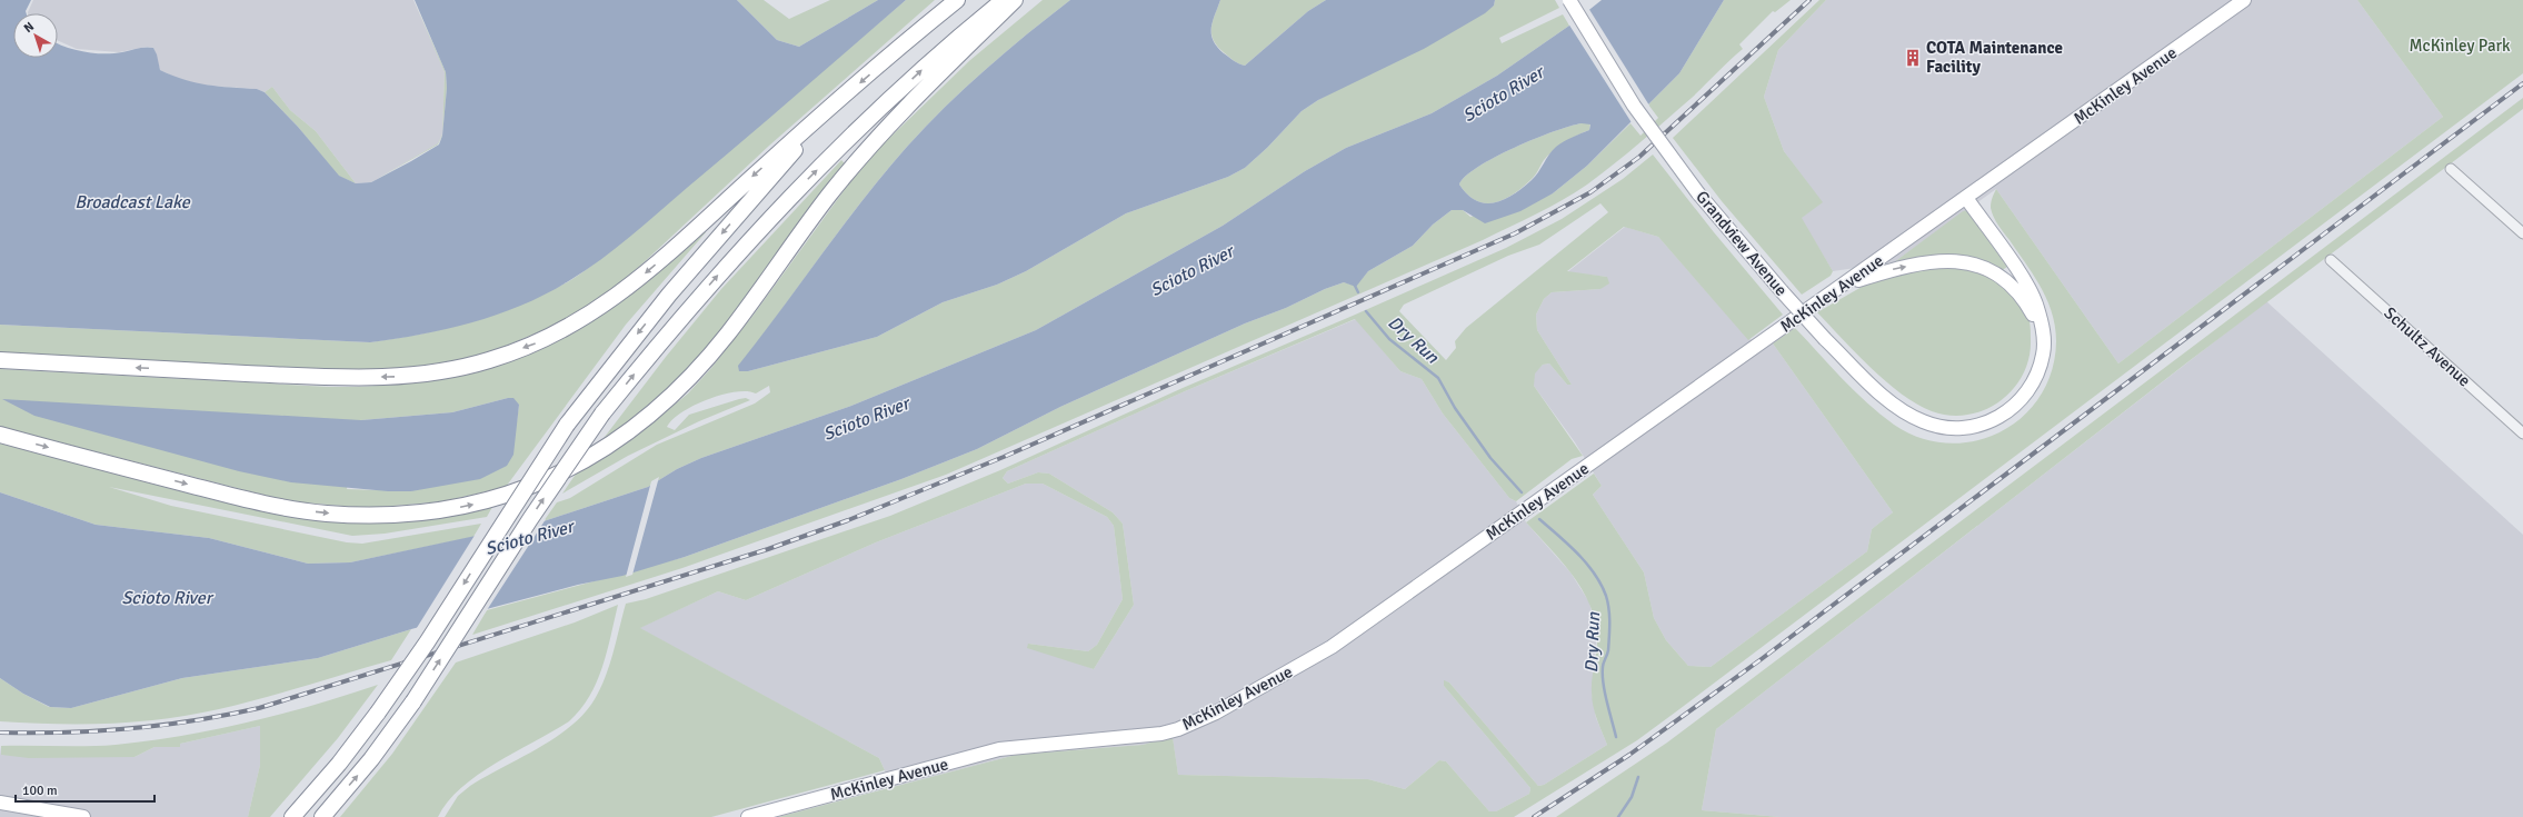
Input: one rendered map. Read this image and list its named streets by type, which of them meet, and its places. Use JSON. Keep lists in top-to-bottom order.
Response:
{
  "streets": {
    "main road": ["McKinley Avenue", "Grandview Avenue"],
    "street": ["Schultz Avenue"]
  },
  "crossings": [
    ["McKinley Avenue", "Grandview Avenue"]
  ],
  "water": ["Scioto River", "Broadcast Lake", "Dry Run"],
  "parks": ["McKinley Park"],
  "places": {
    "building": ["COTA Maintenance Facility"]
  },
  "scale_bar": "100 m",
  "north": "top left"
}
